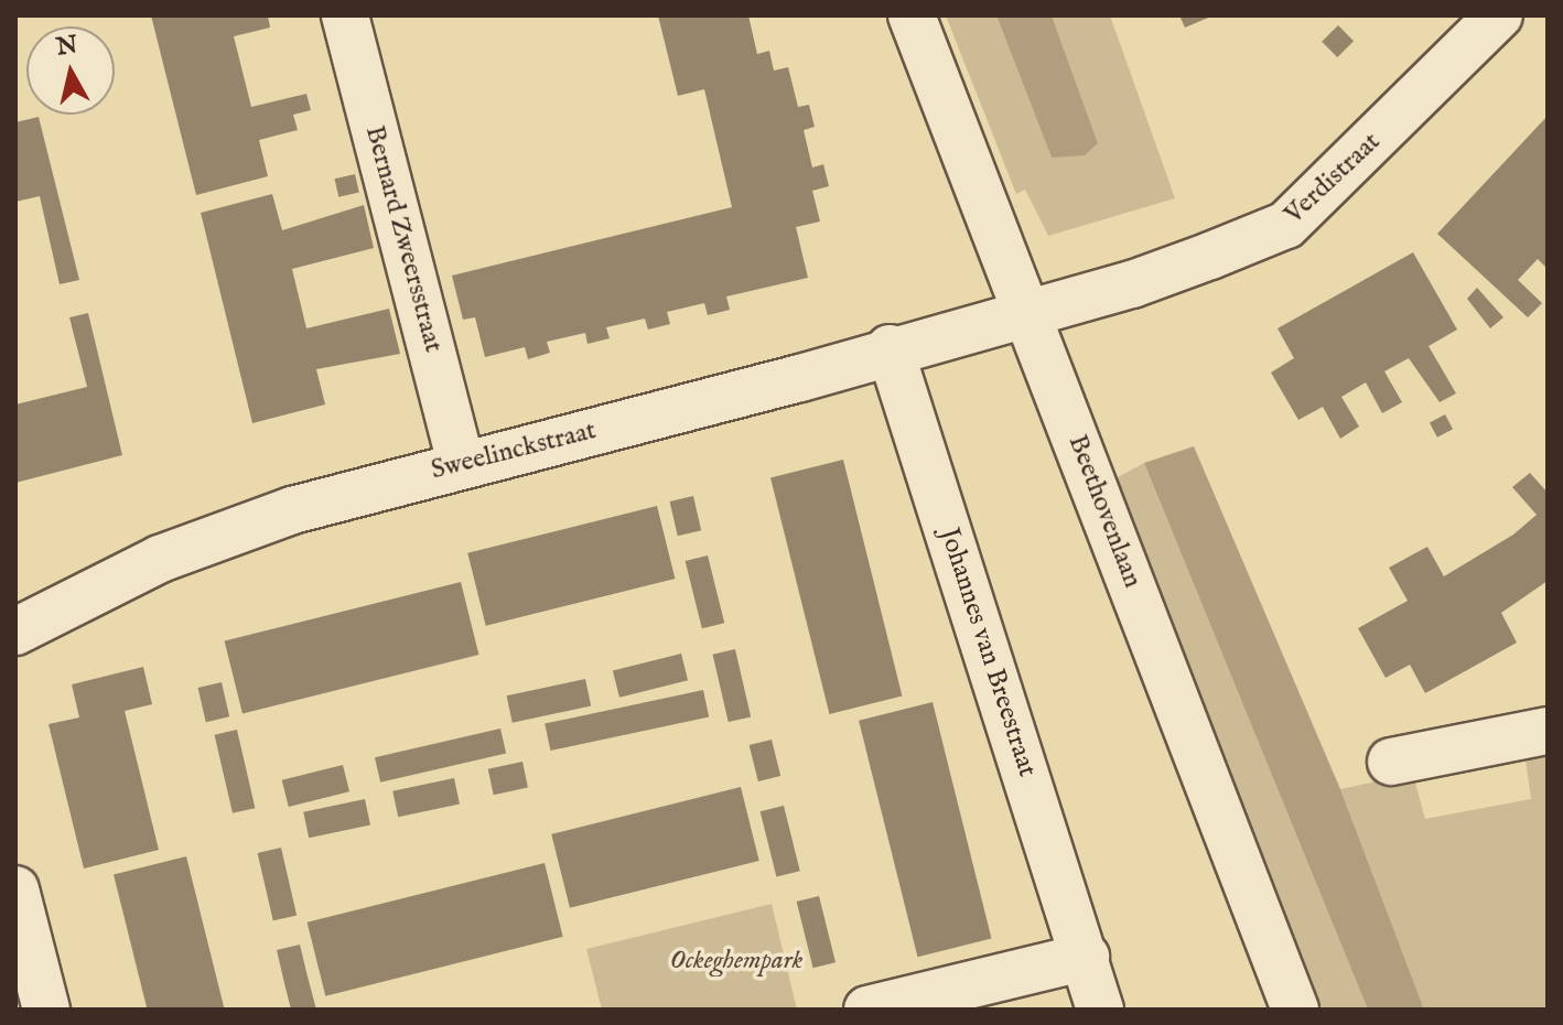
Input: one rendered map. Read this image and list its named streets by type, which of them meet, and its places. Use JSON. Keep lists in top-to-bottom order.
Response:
{
  "streets": {
    "street": [
      "Verdistraat",
      "Bernard Zweersstraat",
      "Sweelinckstraat",
      "Beethovenlaan",
      "Johannes van Breestraat"
    ]
  },
  "crossings": [
    ["Verdistraat", "Sweelinckstraat"],
    ["Verdistraat", "Beethovenlaan"],
    ["Bernard Zweersstraat", "Sweelinckstraat"],
    ["Sweelinckstraat", "Beethovenlaan"],
    ["Sweelinckstraat", "Johannes van Breestraat"]
  ],
  "parks": ["Ockeghempark"],
  "north": "top"
}
